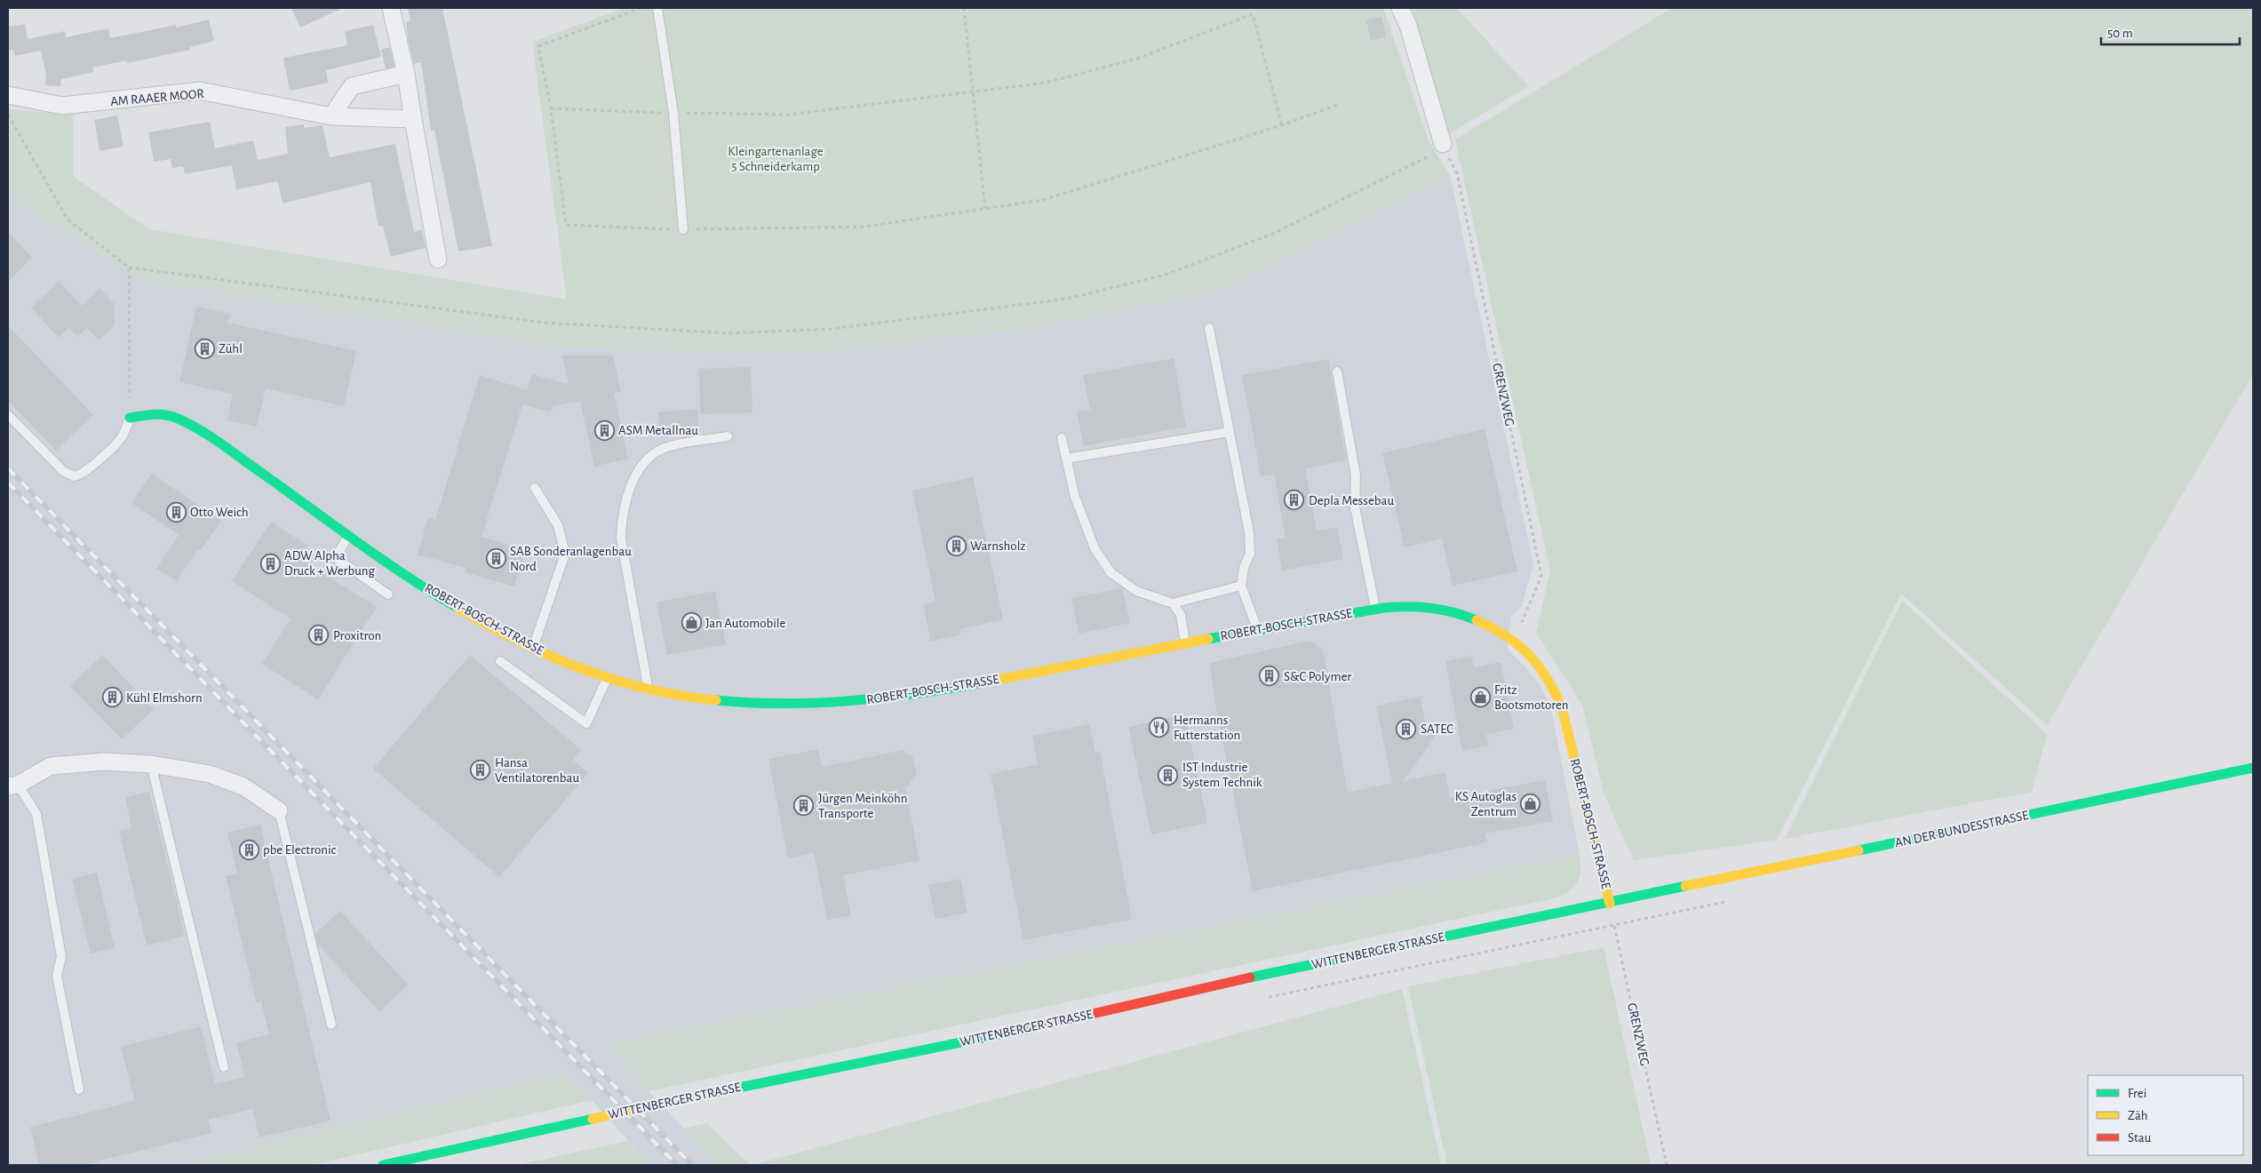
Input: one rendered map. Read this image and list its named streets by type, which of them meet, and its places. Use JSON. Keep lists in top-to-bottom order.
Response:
{
  "streets": {
    "main road": ["ROBERT-BOSCH-STRASSE", "AN DER BUNDESSTRASSE", "WITTENBERGER STRASSE"],
    "street": ["AM RAAER MOOR"],
    "path": ["GRENZWEG"]
  },
  "crossings": [
    ["GRENZWEG", "ROBERT-BOSCH-STRASSE"],
    ["GRENZWEG", "WITTENBERGER STRASSE"],
    ["ROBERT-BOSCH-STRASSE", "WITTENBERGER STRASSE"],
    ["AN DER BUNDESSTRASSE", "WITTENBERGER STRASSE"]
  ],
  "parks": ["Kleingartenanlage 5 Schneiderkamp"],
  "places": {
    "building": [
      "Zühl",
      "ASM Metallnau",
      "Depla Messebau",
      "Otto Weich",
      "Warnsholz",
      "SAB Sonderanlagenbau Nord",
      "ADW Alpha Druck + Werbung",
      "Proxitron",
      "S&C Polymer",
      "Kühl Elmshorn",
      "SATEC",
      "Hansa Ventilatorenbau",
      "IST Industrie System Technik",
      "Jürgen Meinköhn Transporte",
      "pbe Electronic"
    ],
    "shop": ["Jan Automobile", "Fritz Bootsmotoren", "KS Autoglas Zentrum"],
    "restaurant": ["Hermanns Futterstation"]
  },
  "legend": ["Frei", "Zäh", "Stau"],
  "scale_bar": "50 m"
}
